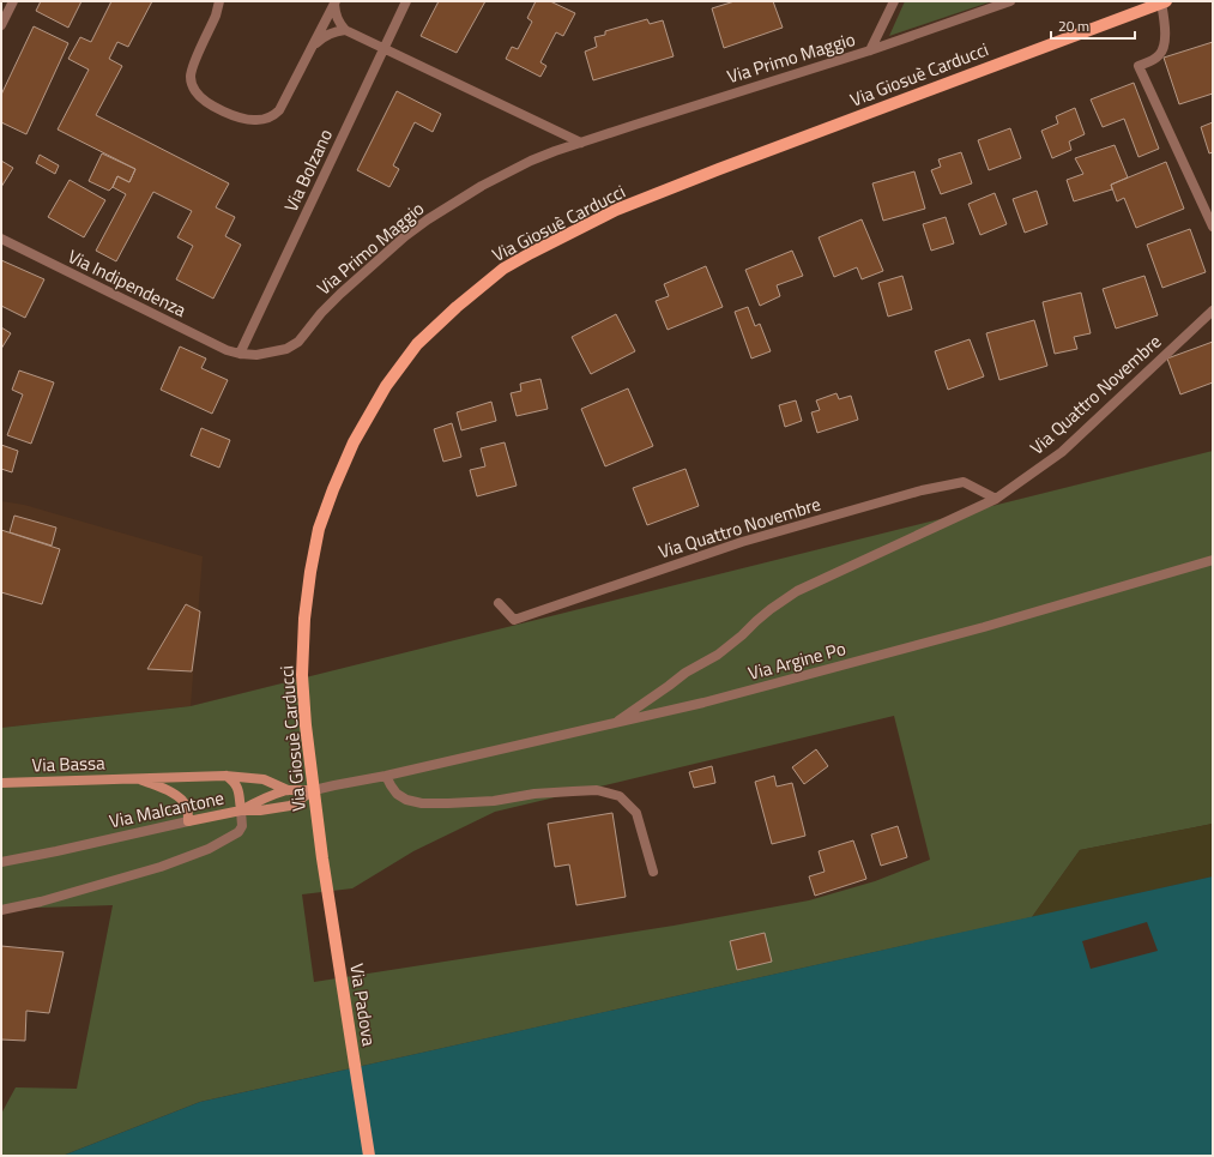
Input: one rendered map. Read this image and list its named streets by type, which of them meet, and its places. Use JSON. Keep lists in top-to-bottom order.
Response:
{
  "streets": {
    "main road": ["Via Giosuè Carducci", "Via Padova"],
    "street": [
      "Via Primo Maggio",
      "Via Bolzano",
      "Via Indipendenza",
      "Via Quattro Novembre",
      "Via Argine Po",
      "Via Bassa",
      "Via Malcantone"
    ]
  },
  "crossings": [
    ["Via Primo Maggio", "Via Bolzano"],
    ["Via Primo Maggio", "Via Indipendenza"],
    ["Via Giosuè Carducci", "Via Argine Po"],
    ["Via Giosuè Carducci", "Via Padova"],
    ["Via Bolzano", "Via Indipendenza"],
    ["Via Quattro Novembre", "Via Argine Po"]
  ],
  "scale_bar": "20 m"
}
